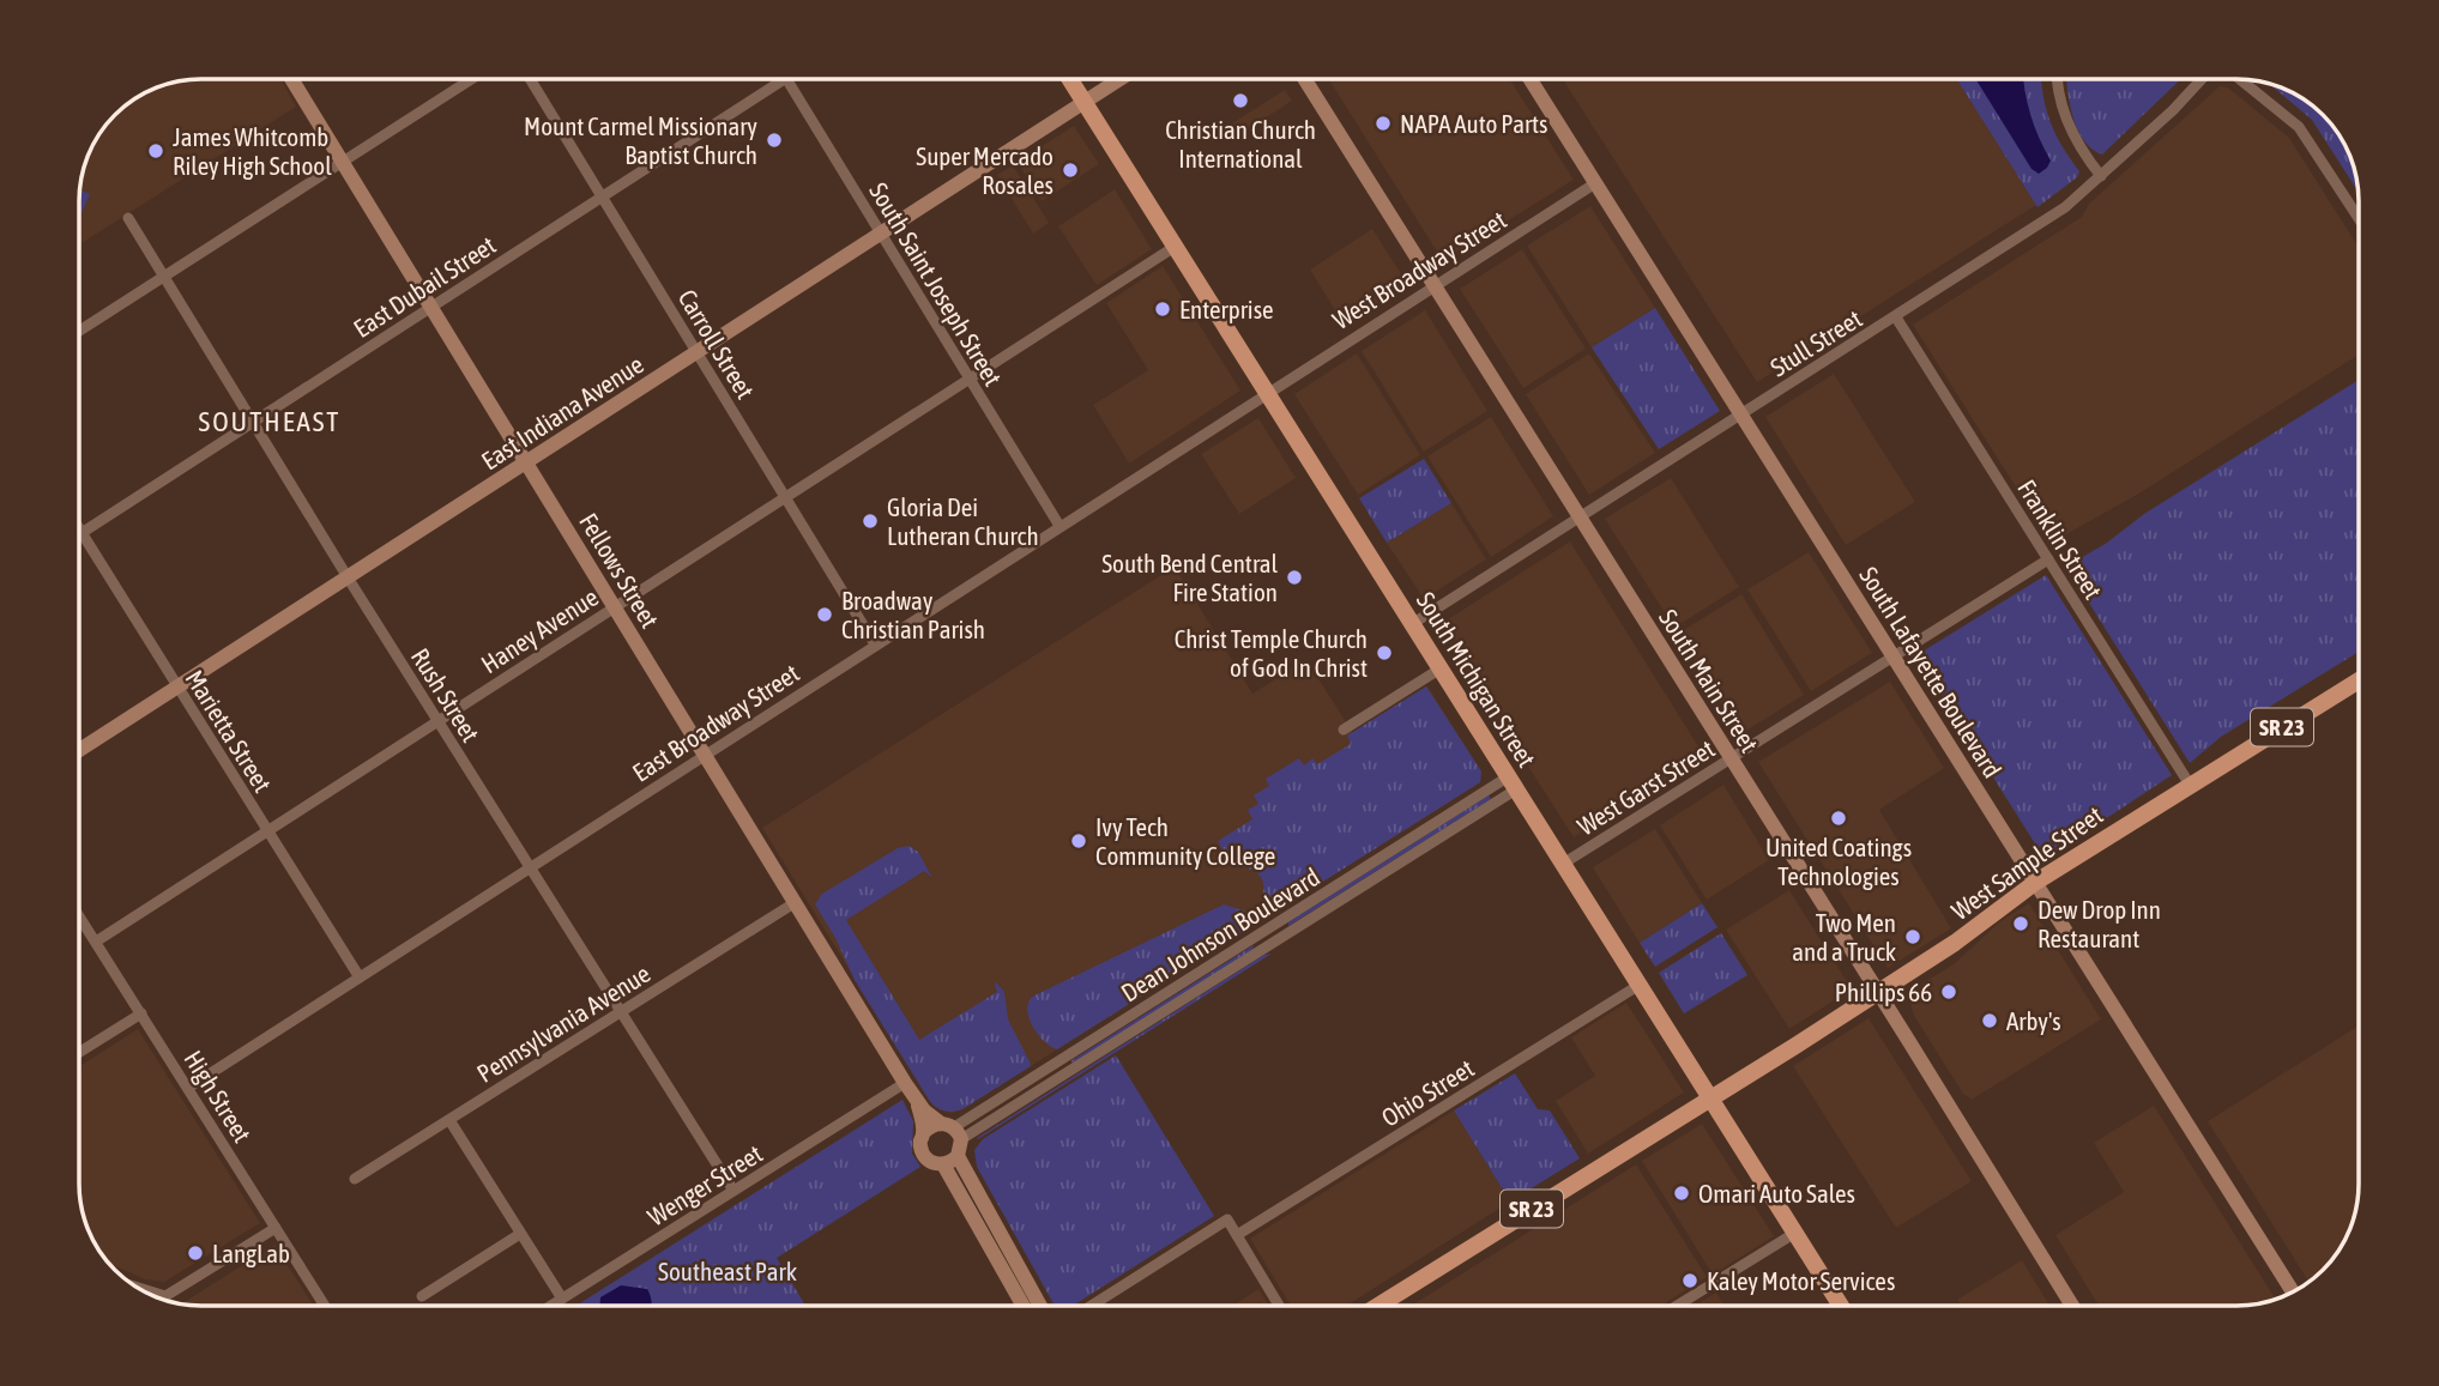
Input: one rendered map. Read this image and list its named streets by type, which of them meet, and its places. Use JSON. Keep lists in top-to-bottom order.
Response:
{
  "streets": {
    "main road": ["South Michigan Street", "SR 23", "West Sample Street"],
    "street": [
      "West Broadway Street",
      "South Saint Joseph Street",
      "East Dubail Street",
      "Stull Street",
      "Carroll Street",
      "East Indiana Avenue",
      "Franklin Street",
      "Fellows Street",
      "Haney Avenue",
      "South Lafayette Boulevard",
      "South Main Street",
      "Rush Street",
      "East Broadway Street",
      "Marietta Street",
      "West Garst Street",
      "Dean Johnson Boulevard",
      "Pennsylvania Avenue",
      "Ohio Street",
      "High Street",
      "Wenger Street"
    ]
  },
  "crossings": [
    ["West Broadway Street", "South Lafayette Boulevard"],
    ["West Broadway Street", "South Michigan Street"],
    ["West Broadway Street", "South Main Street"],
    ["West Broadway Street", "East Broadway Street"],
    ["South Saint Joseph Street", "East Indiana Avenue"],
    ["South Saint Joseph Street", "Haney Avenue"],
    ["South Saint Joseph Street", "East Broadway Street"],
    ["East Dubail Street", "Carroll Street"],
    ["East Dubail Street", "Fellows Street"],
    ["East Dubail Street", "Rush Street"],
    ["East Dubail Street", "Marietta Street"],
    ["Stull Street", "Franklin Street"],
    ["Stull Street", "South Lafayette Boulevard"],
    ["Stull Street", "South Michigan Street"],
    ["Stull Street", "South Main Street"],
    ["Carroll Street", "East Indiana Avenue"],
    ["Carroll Street", "Haney Avenue"],
    ["Carroll Street", "East Broadway Street"],
    ["East Indiana Avenue", "Fellows Street"],
    ["East Indiana Avenue", "South Michigan Street"],
    ["East Indiana Avenue", "Rush Street"],
    ["East Indiana Avenue", "Marietta Street"],
    ["Franklin Street", "West Garst Street"],
    ["Franklin Street", "West Sample Street"],
    ["Fellows Street", "Haney Avenue"],
    ["Fellows Street", "East Broadway Street"],
    ["Fellows Street", "Dean Johnson Boulevard"],
    ["Fellows Street", "Pennsylvania Avenue"],
    ["Fellows Street", "Wenger Street"],
    ["Haney Avenue", "South Michigan Street"],
    ["Haney Avenue", "Rush Street"],
    ["Haney Avenue", "Marietta Street"],
    ["Haney Avenue", "High Street"],
    ["South Lafayette Boulevard", "West Garst Street"],
    ["South Lafayette Boulevard", "West Sample Street"],
    ["South Michigan Street", "East Broadway Street"],
    ["South Michigan Street", "SR 23"],
    ["South Michigan Street", "West Garst Street"],
    ["South Michigan Street", "West Sample Street"],
    ["South Michigan Street", "Dean Johnson Boulevard"],
    ["South Michigan Street", "Ohio Street"],
    ["South Main Street", "West Garst Street"],
    ["South Main Street", "West Sample Street"],
    ["Rush Street", "East Broadway Street"],
    ["Rush Street", "Pennsylvania Avenue"],
    ["Rush Street", "Wenger Street"],
    ["East Broadway Street", "Marietta Street"],
    ["East Broadway Street", "High Street"],
    ["SR 23", "West Sample Street"]
  ],
  "districts": ["SOUTHEAST"],
  "parks": ["Southeast Park"],
  "places": [
    "Christian Church International",
    "NAPA Auto Parts",
    "Mount Carmel Missionary Baptist Church",
    "James Whitcomb Riley High School",
    "Super Mercado Rosales",
    "Enterprise",
    "Gloria Dei Lutheran Church",
    "South Bend Central Fire Station",
    "Broadway Christian Parish",
    "Christ Temple Church of God In Christ",
    "United Coatings Technologies",
    "Ivy Tech Community College",
    "Dew Drop Inn Restaurant",
    "Two Men and a Truck",
    "Phillips 66",
    "Arby's",
    "Omari Auto Sales",
    "LangLab",
    "Kaley Motor Services"
  ]
}
